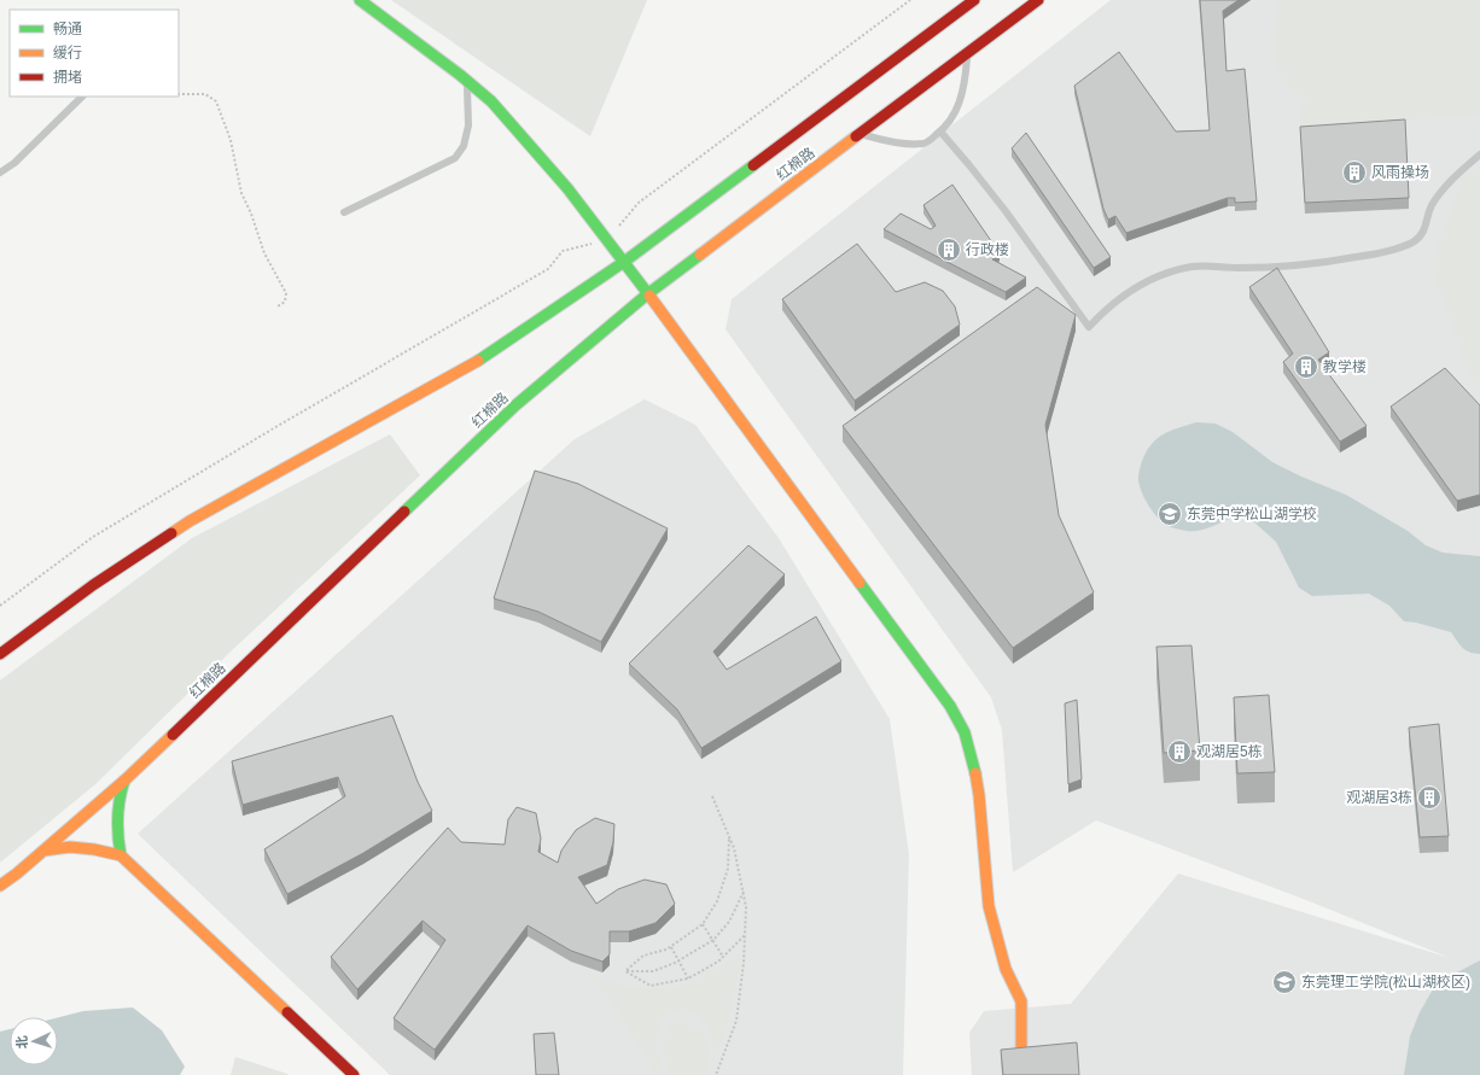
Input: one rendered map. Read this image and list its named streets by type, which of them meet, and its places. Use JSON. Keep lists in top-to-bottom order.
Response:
{
  "streets": {
    "main road": ["红棉路"]
  },
  "places": {
    "building": [
      "风雨操场",
      "行政楼",
      "教学楼",
      "观湖居5栋",
      "观湖居3栋"
    ],
    "school or university": ["东莞中学松山湖学校", "东莞理工学院(松山湖校区)"]
  },
  "legend": ["畅通", "缓行", "拥堵"],
  "north": "left"
}
